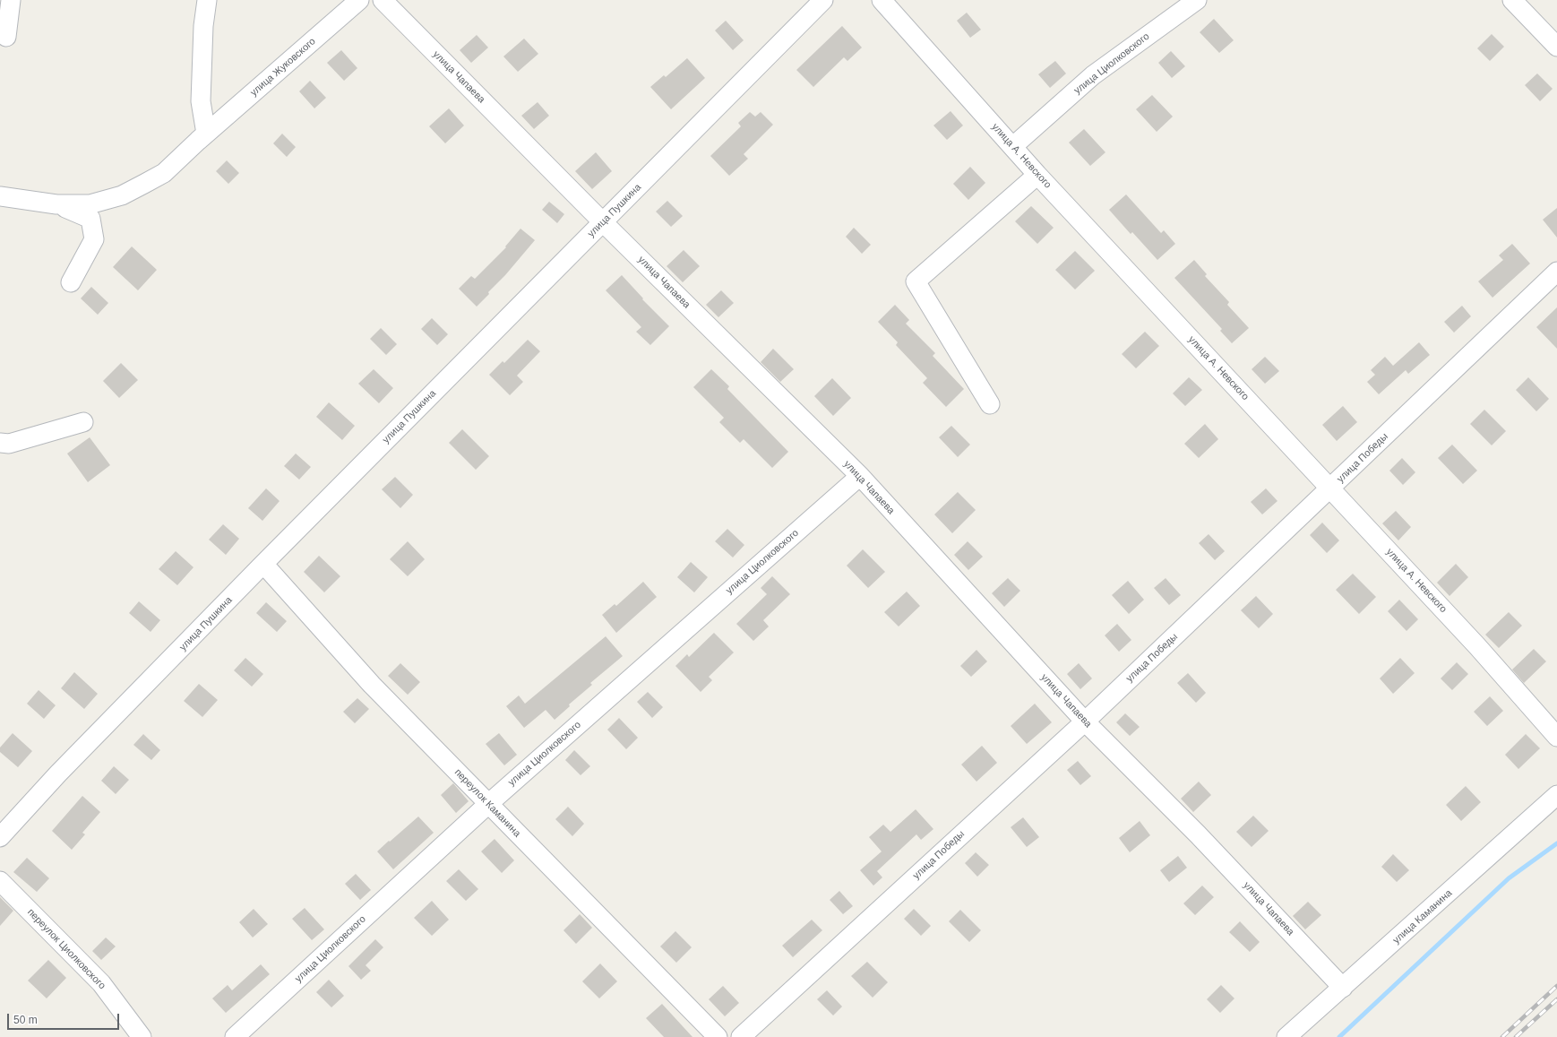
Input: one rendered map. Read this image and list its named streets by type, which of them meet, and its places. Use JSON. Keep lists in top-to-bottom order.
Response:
{
  "streets": {
    "street": [
      "улица Циолковского",
      "улица Жуковского",
      "улица Чапаева",
      "улица А. Невского",
      "улица Пушкина",
      "улица Победы",
      "переулок Каманина",
      "улица Каманина",
      "переулок Циолковского"
    ]
  },
  "crossings": [
    ["улица Циолковского", "улица Чапаева"],
    ["улица Циолковского", "улица А. Невского"],
    ["улица Циолковского", "переулок Каманина"],
    ["улица Чапаева", "улица Пушкина"],
    ["улица Чапаева", "улица Победы"],
    ["улица Чапаева", "улица Каманина"],
    ["улица А. Невского", "улица Победы"],
    ["улица Пушкина", "переулок Каманина"]
  ],
  "scale_bar": "50 m"
}
